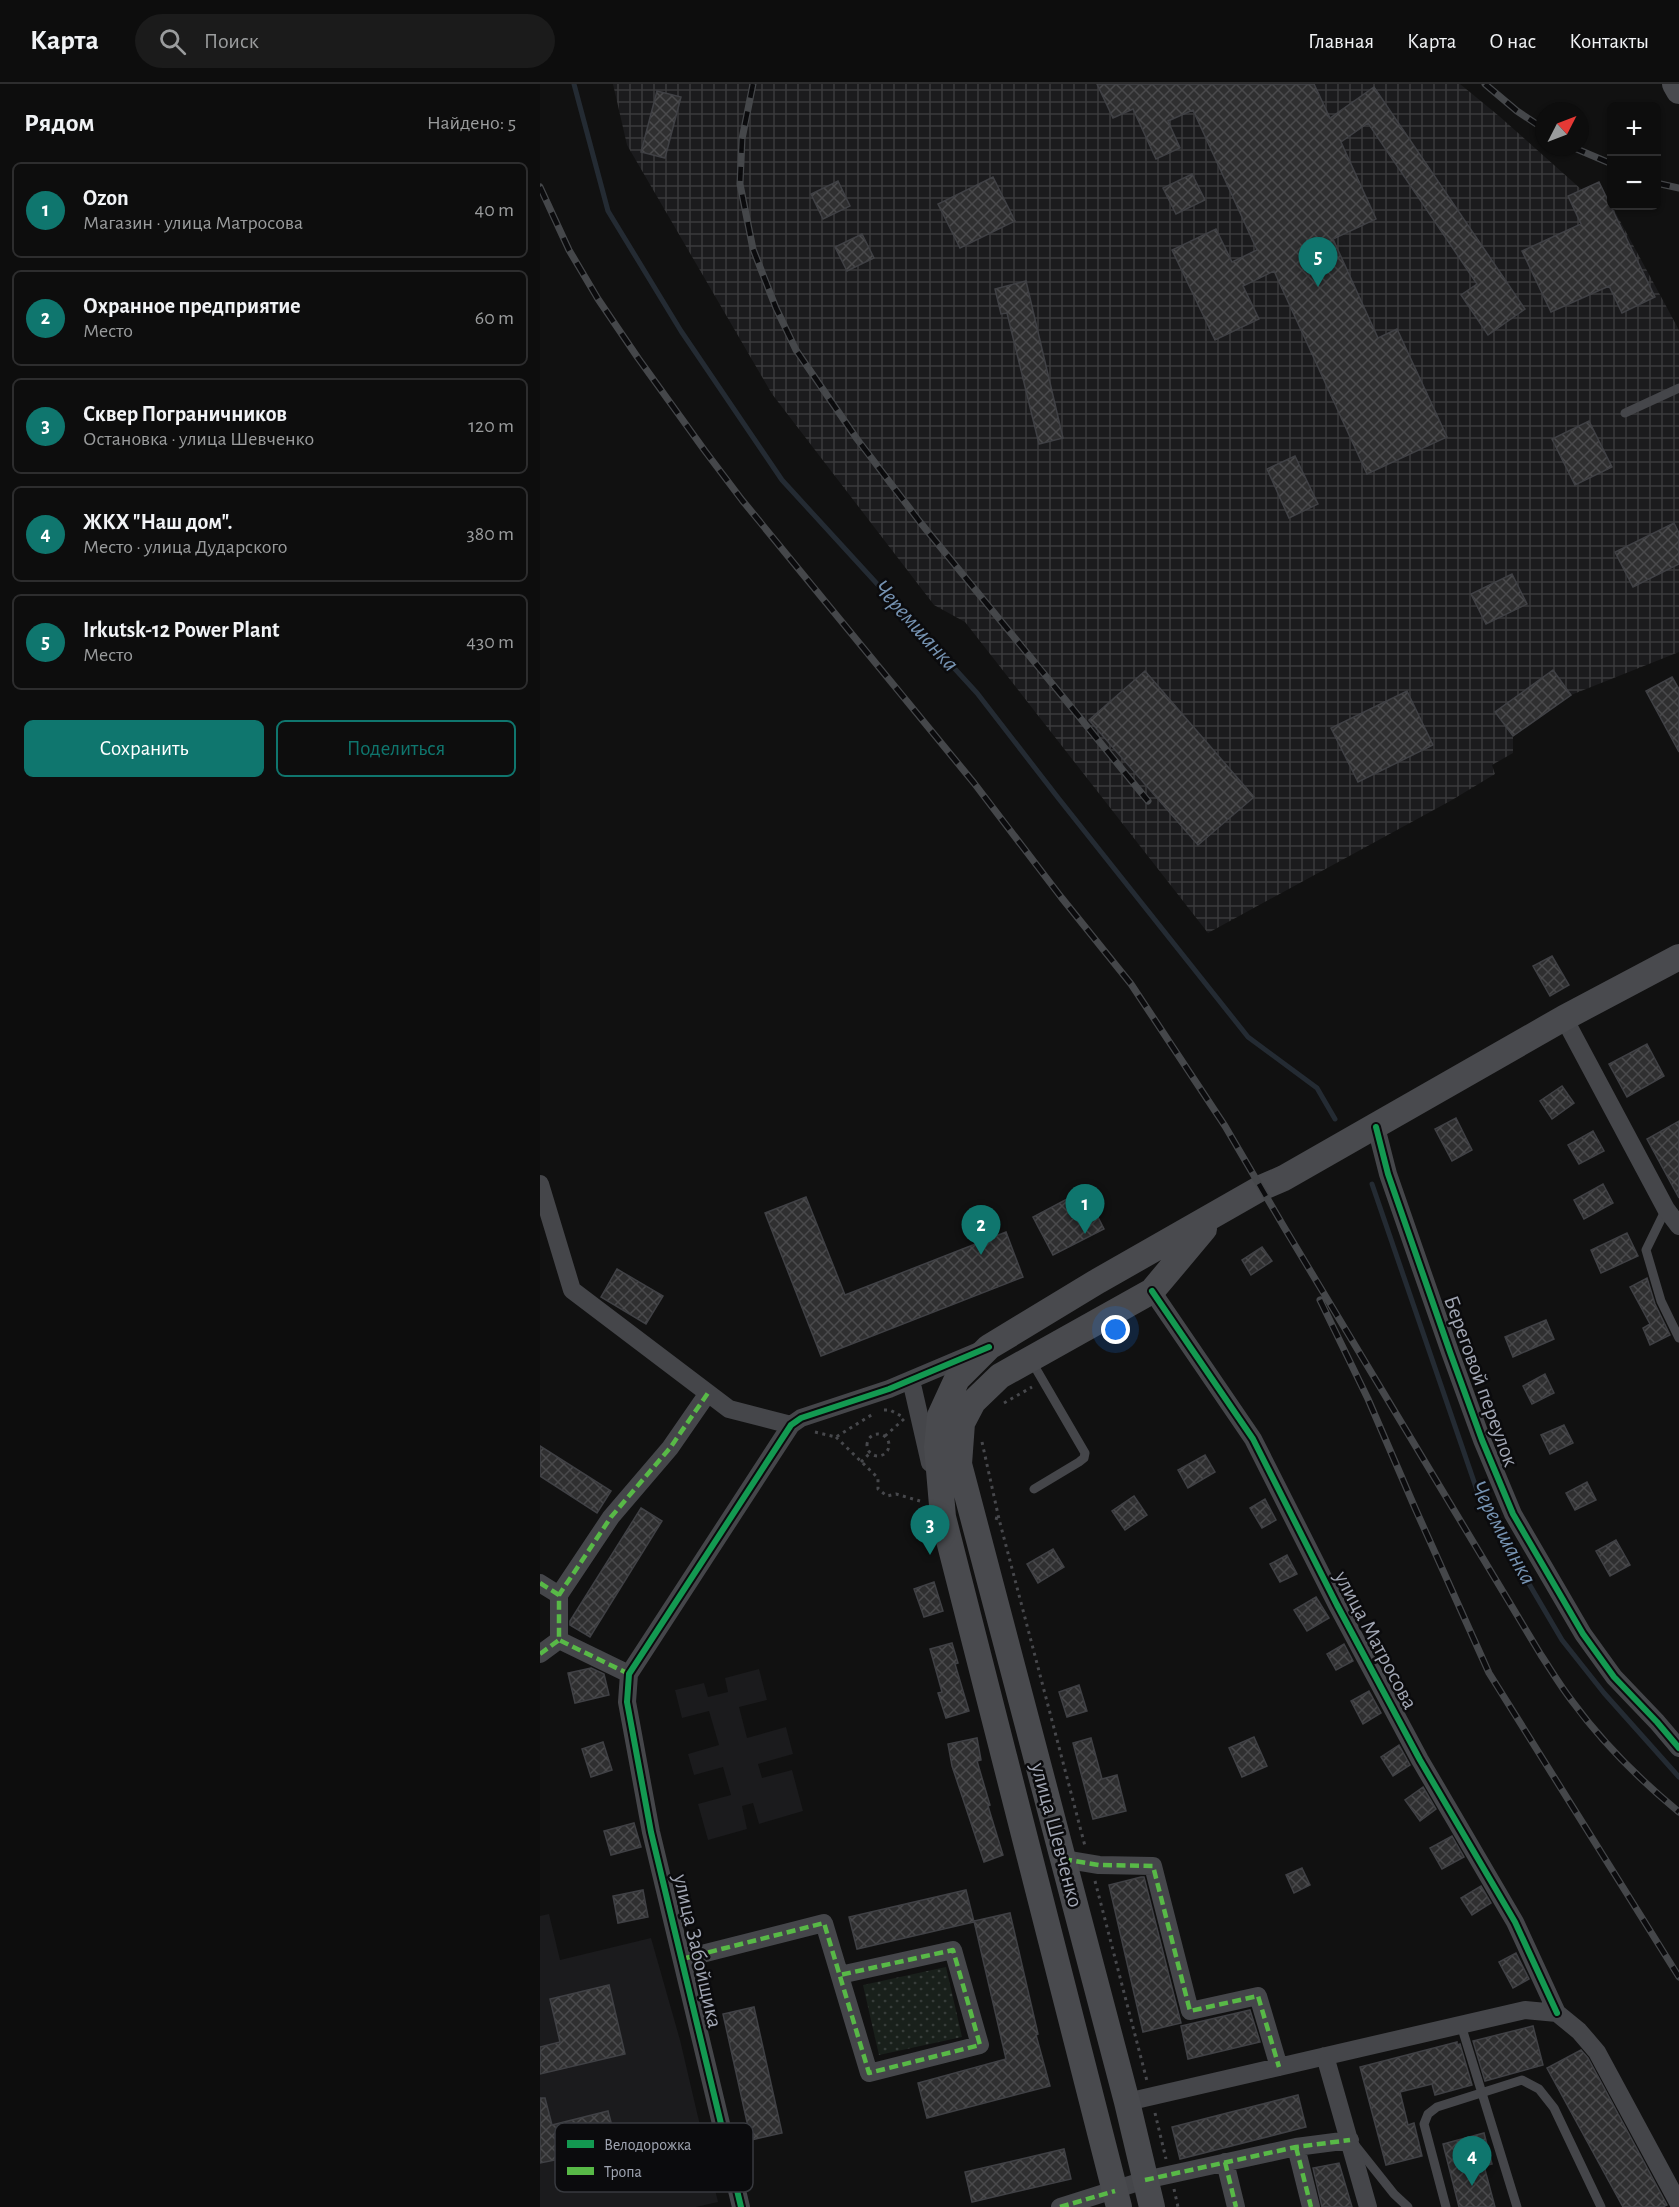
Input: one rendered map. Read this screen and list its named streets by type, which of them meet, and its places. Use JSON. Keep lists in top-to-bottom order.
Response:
{
  "streets": {
    "main road": ["улица Шевченко"],
    "street": ["Береговой переулок", "улица Матросова", "улица Забойщика"]
  },
  "crossings": [
    ["Береговой переулок", "улица Шевченко"],
    ["улица Матросова", "улица Шевченко"]
  ],
  "water": ["Черемшанка"],
  "legend": ["Велодорожка", "Тропа"],
  "north": "top right",
  "page": {
    "header": "Карта",
    "search": "Поиск",
    "nav": [
      "Главная",
      "Карта",
      "О нас",
      "Контакты"
    ],
    "heading": ["Рядом", "Найдено: 5"],
    "map_buttons": ["+", "−"],
    "list": [
      {
        "mark": "1",
        "name": "Ozon",
        "note": "Магазин · улица Матросова",
        "value": "40 m"
      },
      {
        "mark": "2",
        "name": "Охранное предприятие",
        "note": "Место",
        "value": "60 m"
      },
      {
        "mark": "3",
        "name": "Сквер Пограничников",
        "note": "Остановка · улица Шевченко",
        "value": "120 m"
      },
      {
        "mark": "4",
        "name": "ЖКХ \"Наш дом\".",
        "note": "Место · улица Дударского",
        "value": "380 m"
      },
      {
        "mark": "5",
        "name": "Irkutsk-12 Power Plant",
        "note": "Место",
        "value": "430 m"
      }
    ],
    "pins": [
      "5",
      "1",
      "2",
      "3",
      "4"
    ],
    "buttons": ["Сохранить", "Поделиться"]
  }
}
